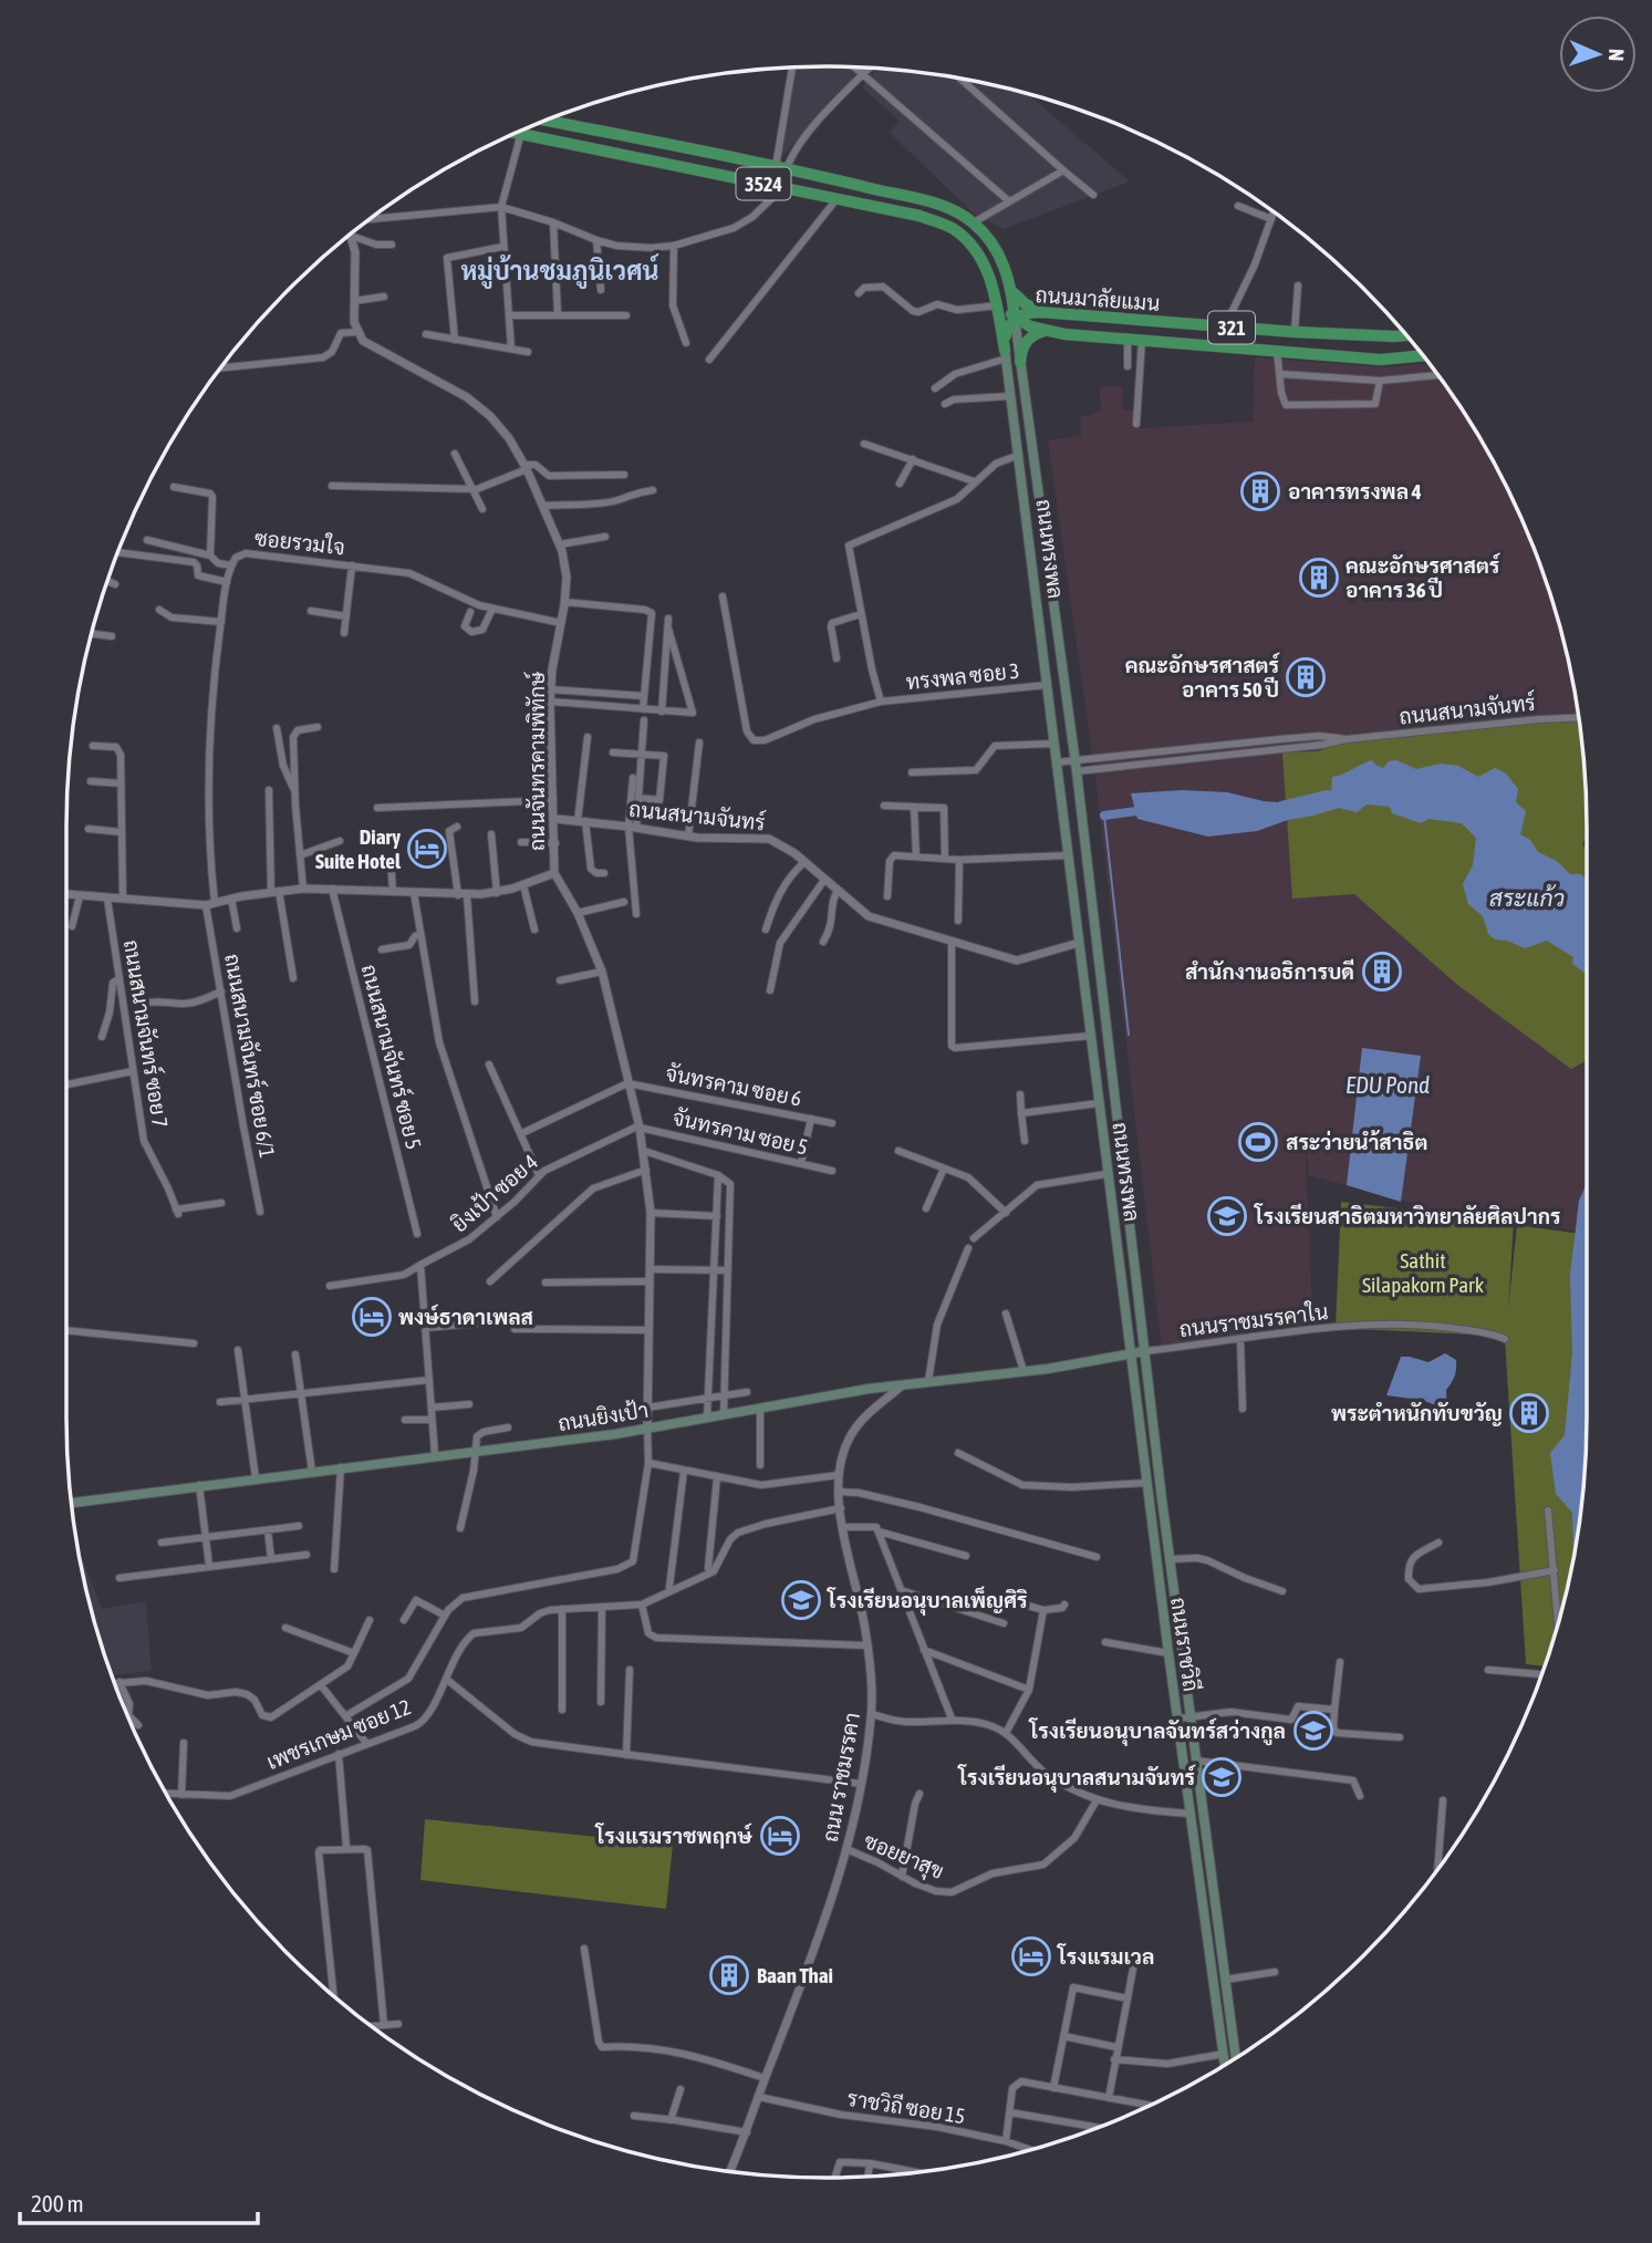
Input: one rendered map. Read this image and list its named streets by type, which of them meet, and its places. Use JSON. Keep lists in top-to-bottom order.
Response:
{
  "streets": {
    "highway": [
      "3524",
      "ถนนมาลัยแมน",
      "321",
      "ถนนทรงพล"
    ],
    "main road": ["ถนนยิงเป้า", "ถนนราชวิถี"],
    "street": [
      "ซอยรวมใจ",
      "ทรงพล ซอย 3",
      "ถนนสนามจันทร์",
      "ถนนจันทรคามพิทักษ์",
      "ถนนสนามจันทร์ ซอย 7",
      "ถนนสนามจันทร์ ซอย 6/1",
      "ถนนสนามจันทร์ ซอย 5",
      "จันทรคาม ซอย 6",
      "จันทรคาม ซอย 5",
      "ยิงเป้า ซอย 4",
      "ถนนราชมรรคาใน",
      "เพชรเกษม ซอย 12",
      "ถนน ราชมรรคา",
      "ซอยยาสุข",
      "ราชวิถี ซอย 15"
    ]
  },
  "crossings": [
    ["ถนนมาลัยแมน", "ถนนทรงพล"],
    ["ซอยรวมใจ", "ถนนจันทรคามพิทักษ์"],
    ["ซอยรวมใจ", "ถนนสนามจันทร์ ซอย 6/1"],
    ["ถนนทรงพล", "ทรงพล ซอย 3"],
    ["ถนนทรงพล", "ถนนสนามจันทร์"],
    ["ถนนทรงพล", "ถนนราชมรรคาใน"],
    ["ถนนทรงพล", "ถนนยิงเป้า"],
    ["ถนนทรงพล", "ถนนราชวิถี"],
    ["ถนนสนามจันทร์", "ถนนจันทรคามพิทักษ์"],
    ["ถนนจันทรคามพิทักษ์", "จันทรคาม ซอย 6"],
    ["ถนนจันทรคามพิทักษ์", "จันทรคาม ซอย 5"],
    ["ถนนจันทรคามพิทักษ์", "ยิงเป้า ซอย 4"],
    ["ถนนจันทรคามพิทักษ์", "ถนนยิงเป้า"],
    ["จันทรคาม ซอย 5", "ยิงเป้า ซอย 4"],
    ["ถนนราชมรรคาใน", "ถนนยิงเป้า"],
    ["ถนนราชมรรคาใน", "ถนนราชวิถี"],
    ["ถนนยิงเป้า", "ถนนราชวิถี"],
    ["ถนนยิงเป้า", "ถนน ราชมรรคา"],
    ["เพชรเกษม ซอย 12", "ถนน ราชมรรคา"],
    ["ถนน ราชมรรคา", "ซอยยาสุข"],
    ["ถนน ราชมรรคา", "ราชวิถี ซอย 15"]
  ],
  "districts": ["หมู่บ้านชมภูนิเวศน์"],
  "water": ["สระแก้ว", "EDU Pond"],
  "parks": ["Sathit Silapakorn Park"],
  "places": {
    "building": [
      "อาคารทรงพล 4",
      "คณะอักษรศาสตร์ อาคาร 36 ปี",
      "คณะอักษรศาสตร์ อาคาร 50 ปี",
      "สำนักงานอธิการบดี",
      "พระตำหนักทับขวัญ",
      "Baan Thai"
    ],
    "hotel": [
      "Diary Suite Hotel",
      "พงษ์ธาดาเพลส",
      "โรงแรมราชพฤกษ์",
      "โรงแรมเวล"
    ],
    "sports": ["สระว่ายนำ้สาธิต"],
    "school or university": [
      "โรงเรียนสาธิตมหาวิทยาลัยศิลปากร",
      "โรงเรียนอนุบาลเพ็ญศิริ",
      "โรงเรียนอนุบาลจันทร์สว่างกูล",
      "โรงเรียนอนุบาลสนามจันทร์"
    ]
  },
  "scale_bar": "200 m",
  "north": "right"
}
